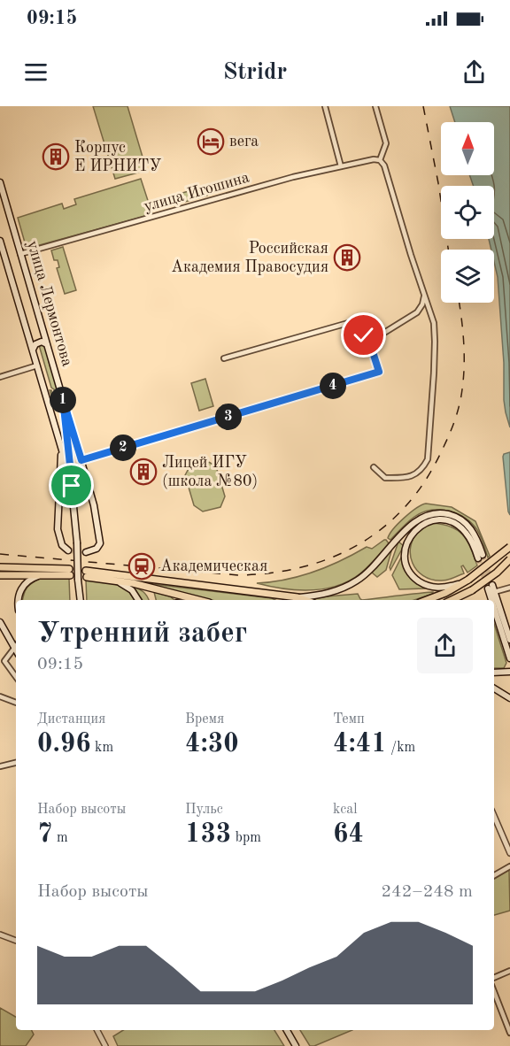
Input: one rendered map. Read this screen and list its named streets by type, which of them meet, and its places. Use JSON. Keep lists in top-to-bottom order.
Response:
{
  "streets": {
    "main road": ["улица Лермонтова"],
    "street": ["улица Игошина"]
  },
  "crossings": [
    ["улица Игошина", "улица Лермонтова"]
  ],
  "places": {
    "hotel": ["вега"],
    "building": ["Корпус Е ИРНИТУ", "Российская Академия Правосудия", "Лицей ИГУ (школа №80)"],
    "station": ["Академическая"]
  },
  "north": "top",
  "page": {
    "status": "09:15",
    "header": "Stridr",
    "pins": [
      "4",
      "1",
      "3",
      "2"
    ],
    "heading": ["Утренний забег", "09:15"],
    "stats": [
      ["Дистанция", "0.96 km"],
      ["Время", "4:30"],
      ["Темп", "4:41 /km"],
      ["Набор высоты", "7 m"],
      ["Пульс", "133 bpm"],
      ["kcal", "64"]
    ],
    "chart": ["Набор высоты", "242–248 m"]
  }
}
